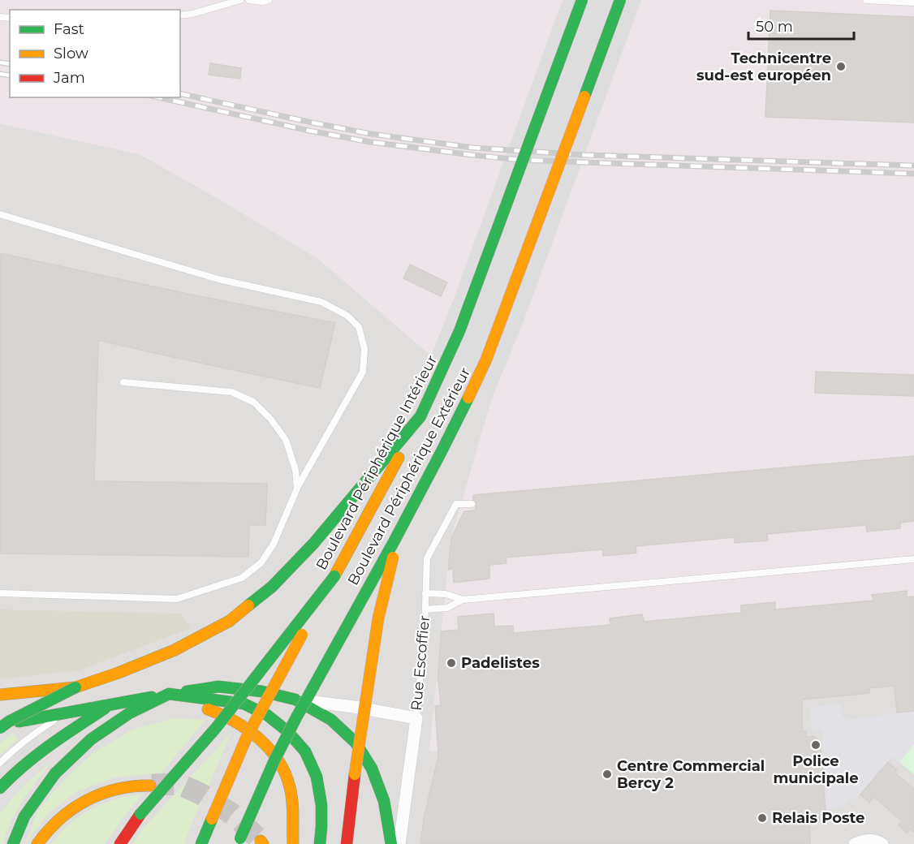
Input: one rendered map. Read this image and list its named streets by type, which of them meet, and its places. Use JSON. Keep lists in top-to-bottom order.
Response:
{
  "streets": {
    "main road": ["Boulevard Périphérique Intérieur", "Boulevard Périphérique Extérieur"],
    "street": ["Rue Escoffier"]
  },
  "places": [
    "Technicentre sud-est européen",
    "Padelistes",
    "Police municipale",
    "Centre Commercial Bercy 2",
    "Relais Poste"
  ],
  "legend": ["Fast", "Slow", "Jam"],
  "scale_bar": "50 m"
}
